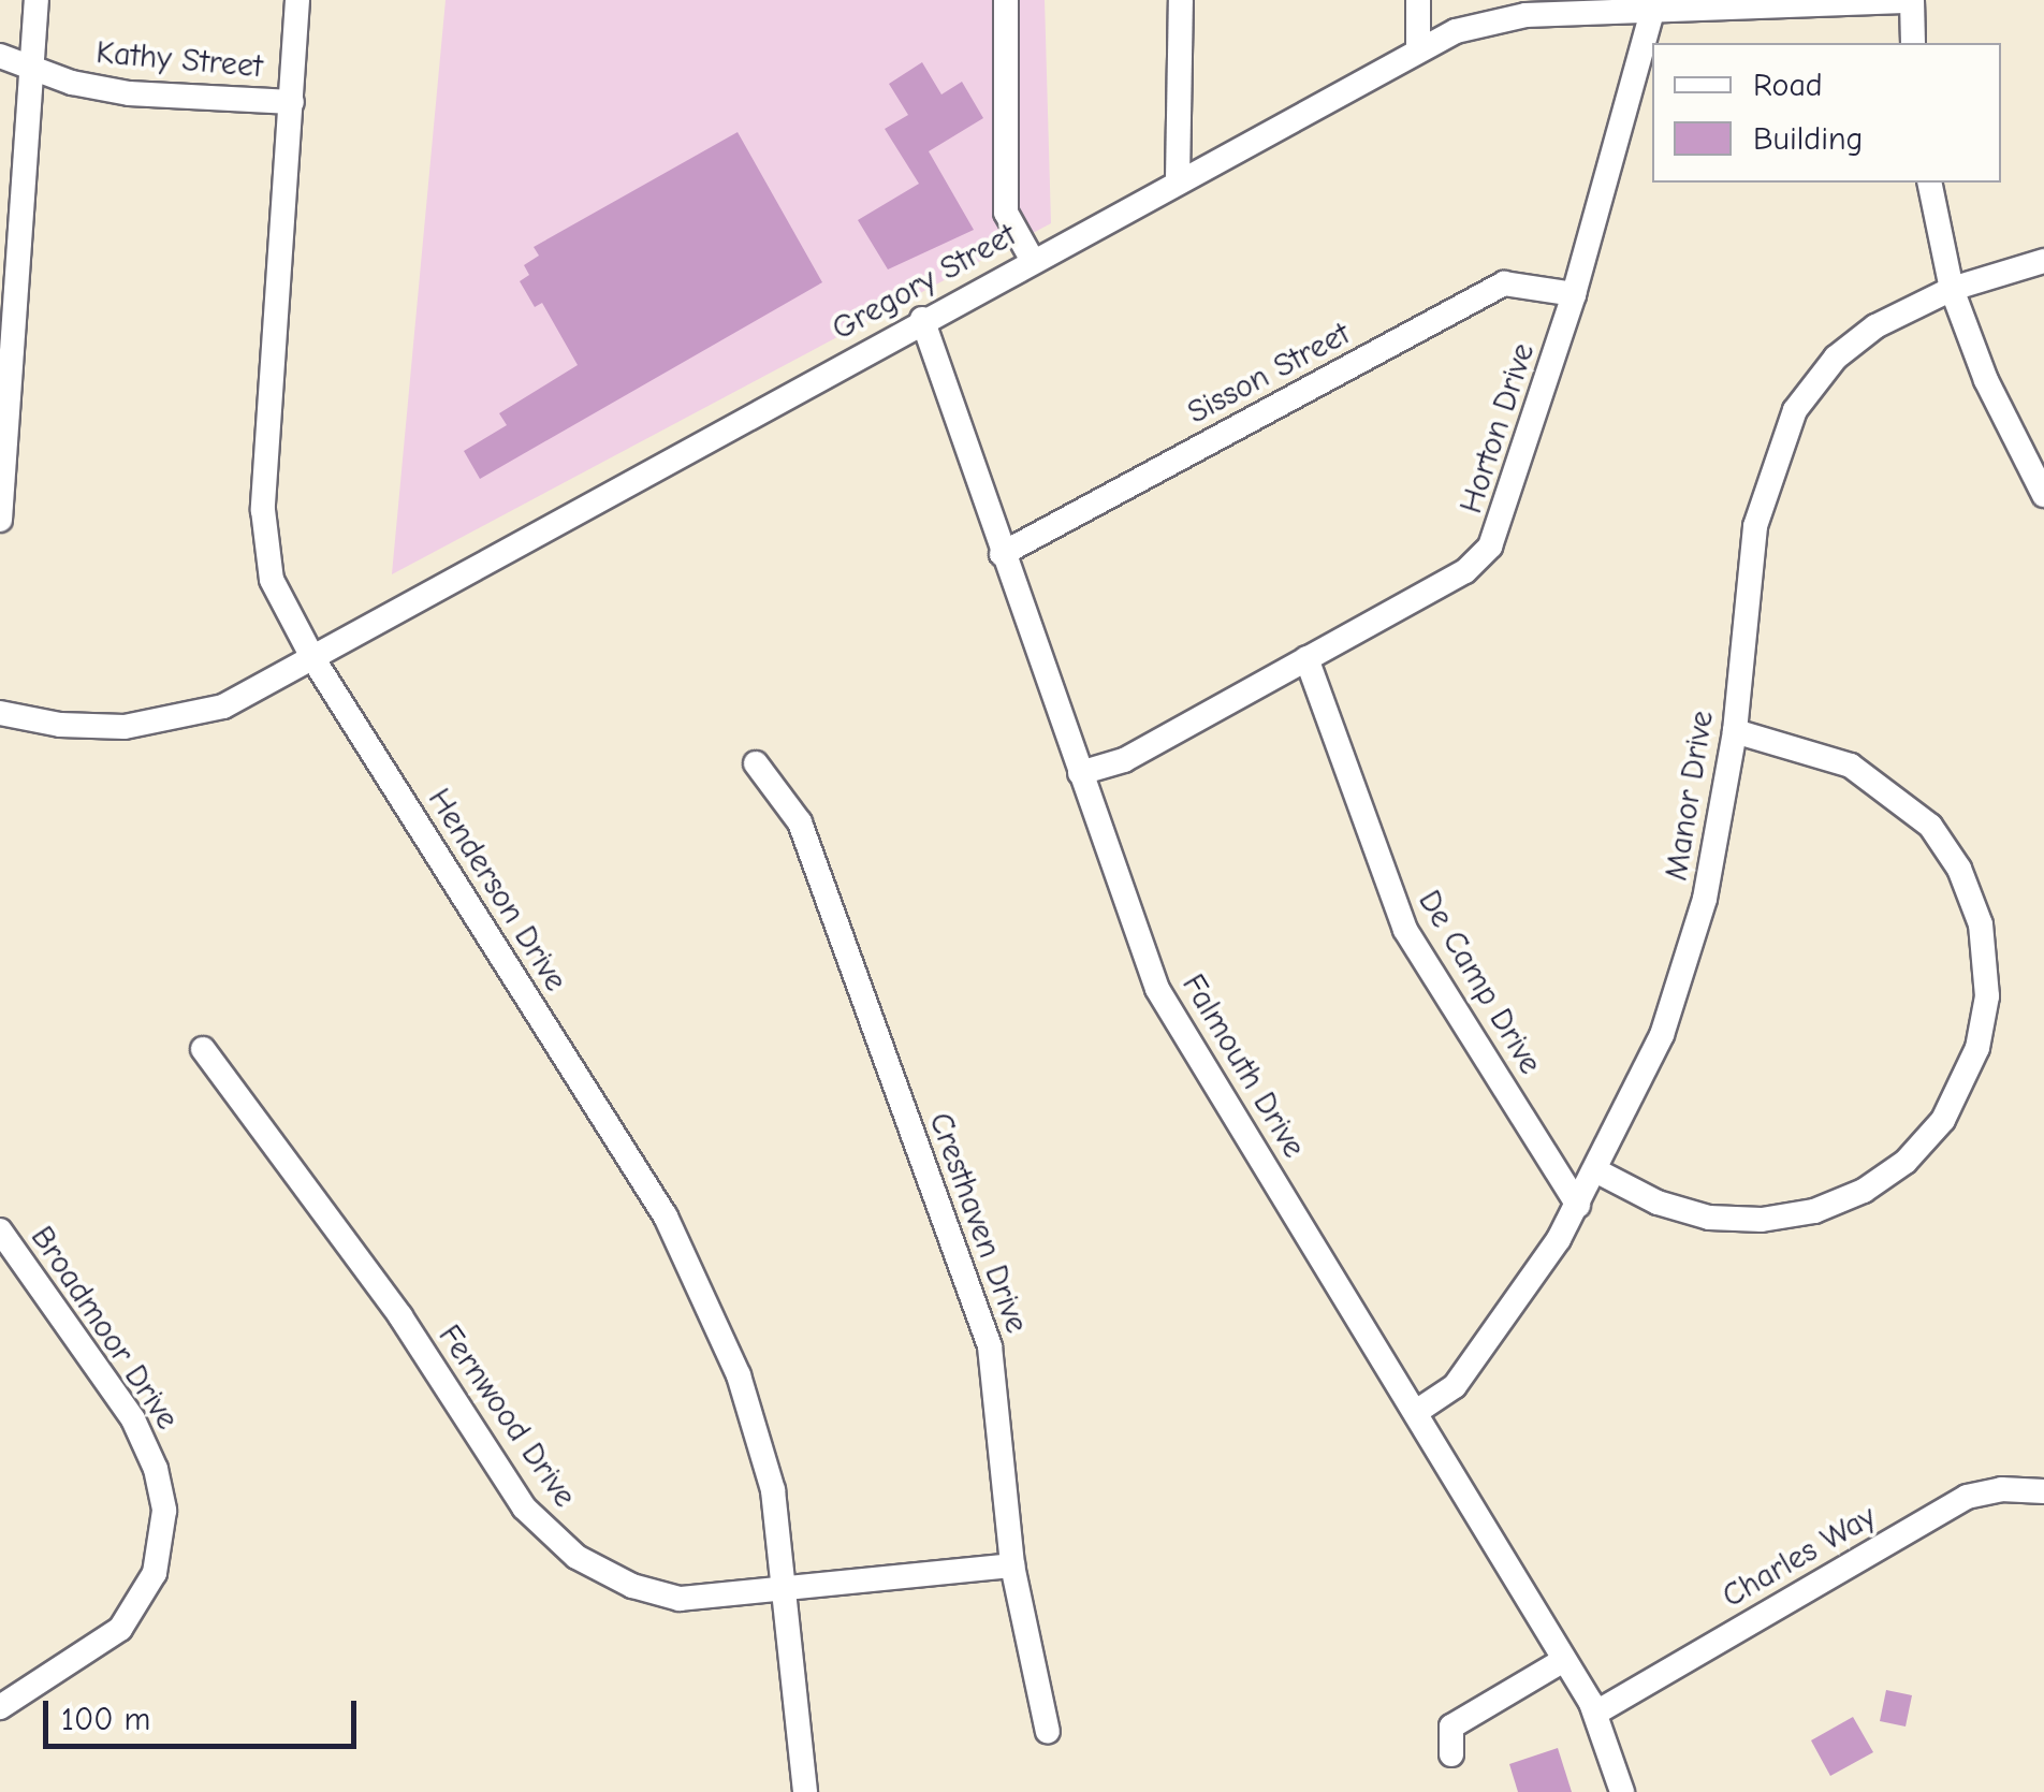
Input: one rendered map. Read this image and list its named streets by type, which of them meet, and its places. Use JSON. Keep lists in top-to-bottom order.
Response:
{
  "streets": {
    "street": [
      "Kathy Street",
      "Gregory Street",
      "Sisson Street",
      "Horton Drive",
      "Manor Drive",
      "Henderson Drive",
      "De Camp Drive",
      "Falmouth Drive",
      "Cresthaven Drive",
      "Broadmoor Drive",
      "Fernwood Drive",
      "Charles Way"
    ]
  },
  "crossings": [
    ["Kathy Street", "Henderson Drive"],
    ["Gregory Street", "Horton Drive"],
    ["Gregory Street", "Henderson Drive"],
    ["Gregory Street", "Falmouth Drive"],
    ["Sisson Street", "Horton Drive"],
    ["Sisson Street", "Falmouth Drive"],
    ["Horton Drive", "De Camp Drive"],
    ["Horton Drive", "Falmouth Drive"],
    ["Manor Drive", "De Camp Drive"],
    ["Manor Drive", "Falmouth Drive"],
    ["Henderson Drive", "Fernwood Drive"],
    ["Falmouth Drive", "Charles Way"],
    ["Cresthaven Drive", "Fernwood Drive"]
  ],
  "legend": ["Road", "Building"],
  "scale_bar": "100 m"
}
